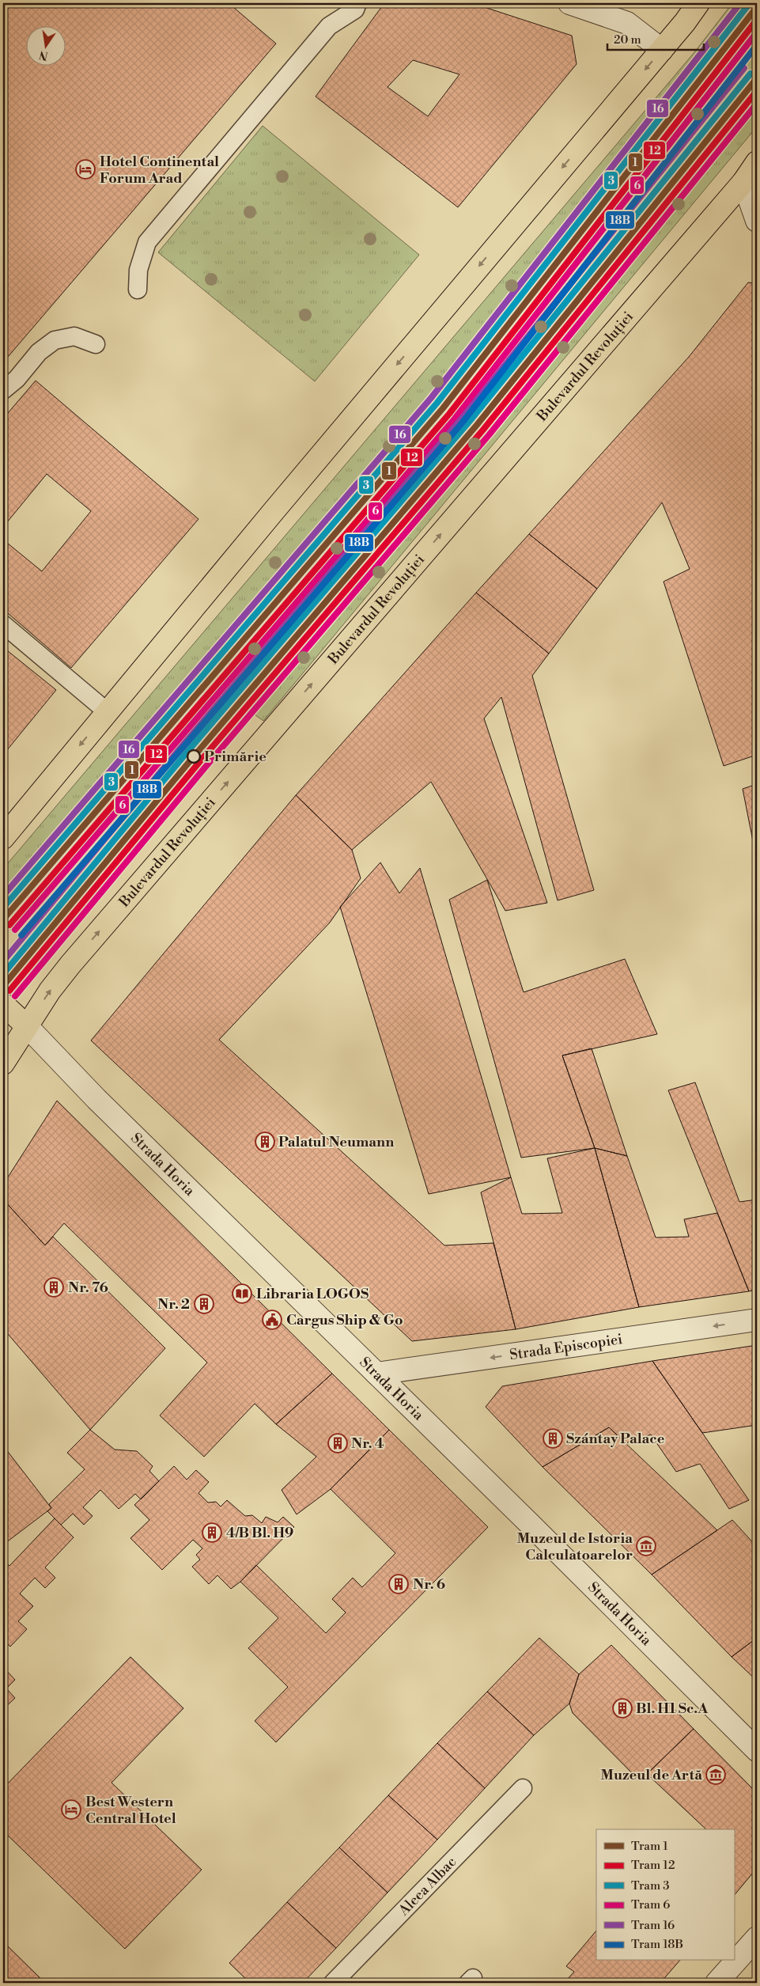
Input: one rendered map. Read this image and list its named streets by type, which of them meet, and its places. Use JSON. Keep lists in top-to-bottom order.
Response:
{
  "streets": {
    "main road": ["Bulevardul Revoluției"],
    "street": ["Strada Horia", "Strada Episcopiei"],
    "lane": ["Aleea Albac"]
  },
  "crossings": [
    ["Bulevardul Revoluției", "Strada Horia"],
    ["Strada Horia", "Strada Episcopiei"]
  ],
  "one_way": ["Strada Episcopiei"],
  "places": {
    "hotel": ["Hotel Continental Forum Arad", "Best Western Central Hotel"],
    "other": ["Primărie"],
    "building": [
      "Palatul Neumann",
      "Nr. 76",
      "Nr. 2",
      "Szántay Palace",
      "Nr. 4",
      "4/B Bl. H9",
      "Nr. 6",
      "Bl. H1 Sc.A"
    ],
    "library": ["Libraria LOGOS"],
    "public building": ["Cargus Ship & Go"],
    "museum": ["Muzeul de Istoria Calculatoarelor", "Muzeul de Artă"]
  },
  "lines": [
    "tram line 3",
    "tram line 16",
    "tram line 1",
    "tram line 12",
    "tram line 6",
    "tram line 18B"
  ],
  "legend": [
    "Tram 1",
    "Tram 12",
    "Tram 3",
    "Tram 6",
    "Tram 16",
    "Tram 18B"
  ],
  "scale_bar": "20 m",
  "north": "bottom"
}
